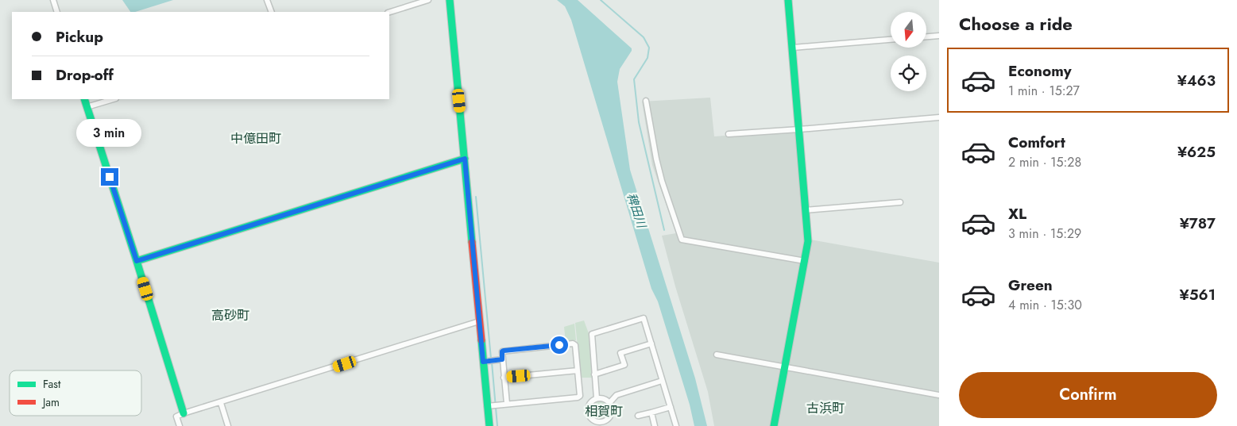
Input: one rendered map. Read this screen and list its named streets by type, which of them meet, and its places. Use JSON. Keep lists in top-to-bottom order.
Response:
{
  "districts": [
    "中億田町",
    "高砂町",
    "古浜町",
    "相賀町"
  ],
  "water": ["稗田川"],
  "legend": ["Fast", "Jam"],
  "north": "bottom",
  "page": {
    "heading": "Choose a ride",
    "banner": ["Pickup", "Drop-off"],
    "list": [
      {
        "name": "Economy",
        "note": "1 min · 15:27",
        "value": "¥463"
      },
      {
        "name": "Comfort",
        "note": "2 min · 15:28",
        "value": "¥625"
      },
      {
        "name": "XL",
        "note": "3 min · 15:29",
        "value": "¥787"
      },
      {
        "name": "Green",
        "note": "4 min · 15:30",
        "value": "¥561"
      }
    ],
    "bubble": "3 min",
    "buttons": "Confirm"
  }
}
